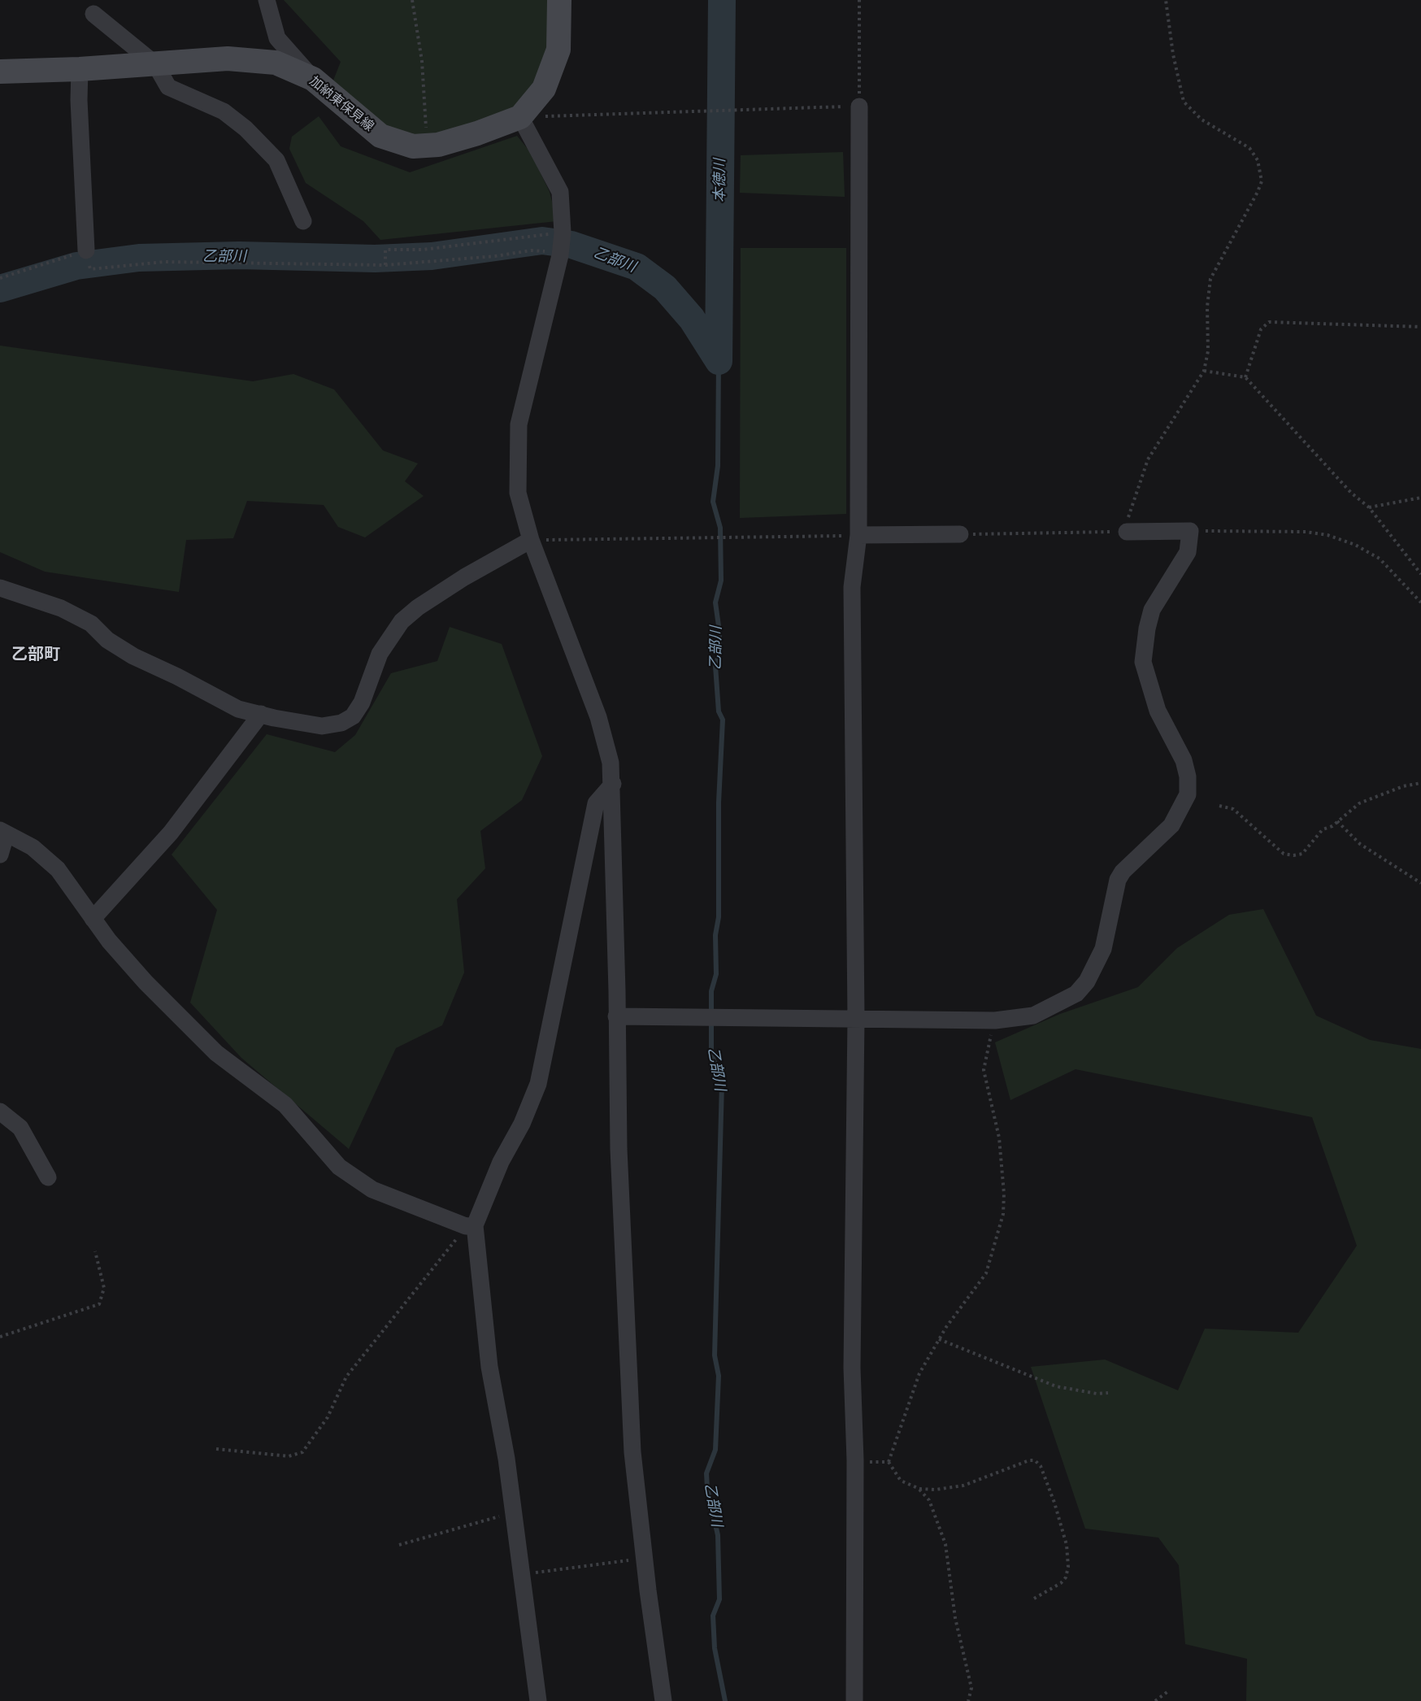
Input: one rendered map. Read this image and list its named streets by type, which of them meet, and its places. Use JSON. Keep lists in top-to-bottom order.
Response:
{
  "streets": {
    "main road": ["加納東保見線"]
  },
  "districts": ["乙部町"],
  "water": ["本徳川", "乙部川"]
}
